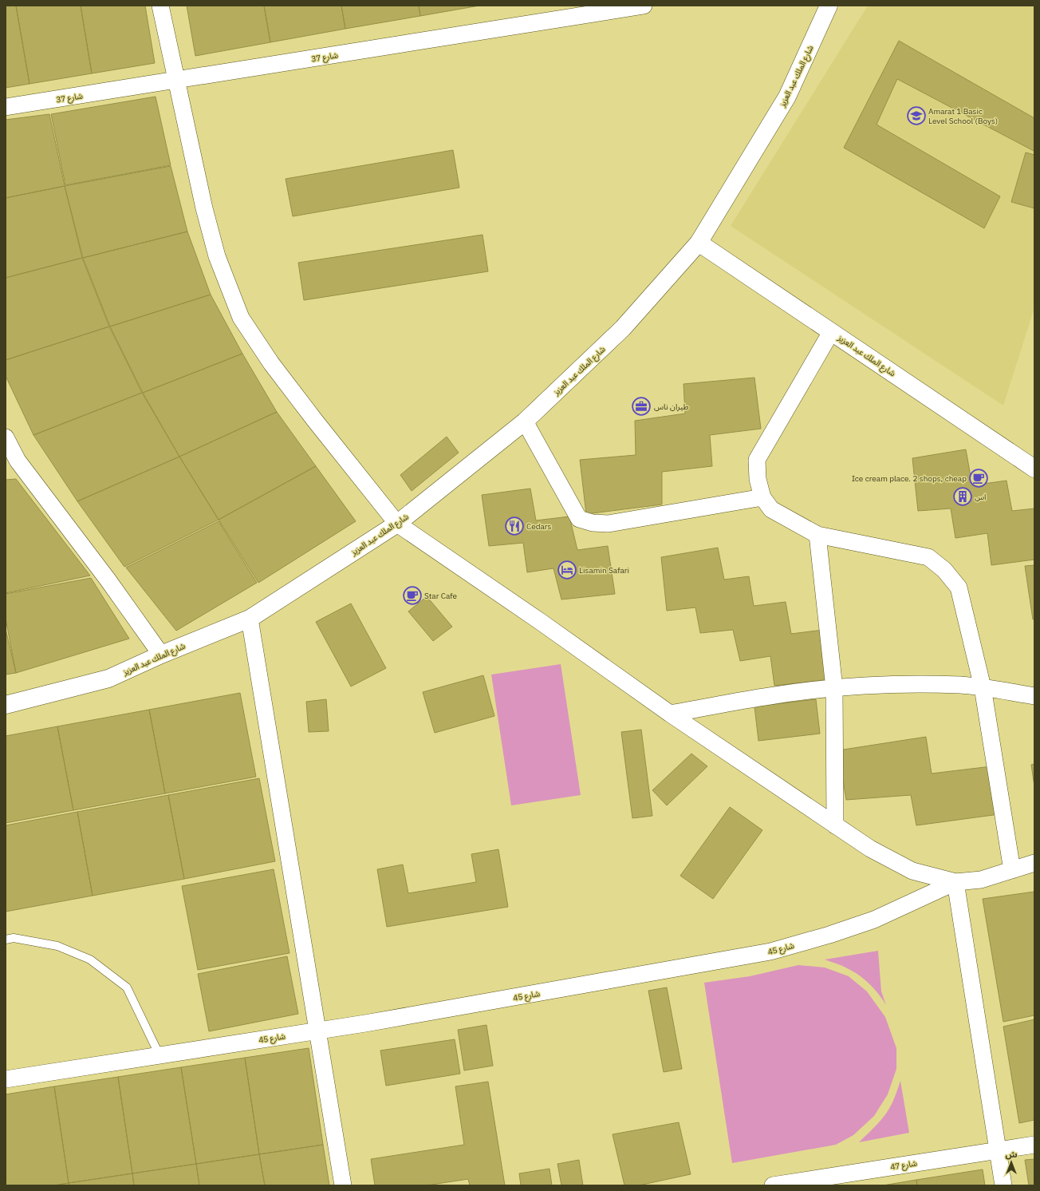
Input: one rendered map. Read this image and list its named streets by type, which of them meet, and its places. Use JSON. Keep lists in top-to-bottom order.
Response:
{
  "streets": {
    "street": [
      "شارع 37",
      "شارع الملك عبد العزيز",
      "شارع 45",
      "شارع 47"
    ]
  },
  "places": {
    "school or university": ["Amarat 1 Basic Level School (Boys)"],
    "office": ["طيران ناس"],
    "cafe": ["Ice cream place. 2 shops, cheap", "Star Cafe"],
    "building": ["اس"],
    "restaurant": ["Cedars"],
    "hotel": ["Lisamin Safari"]
  },
  "north": "top"
}
